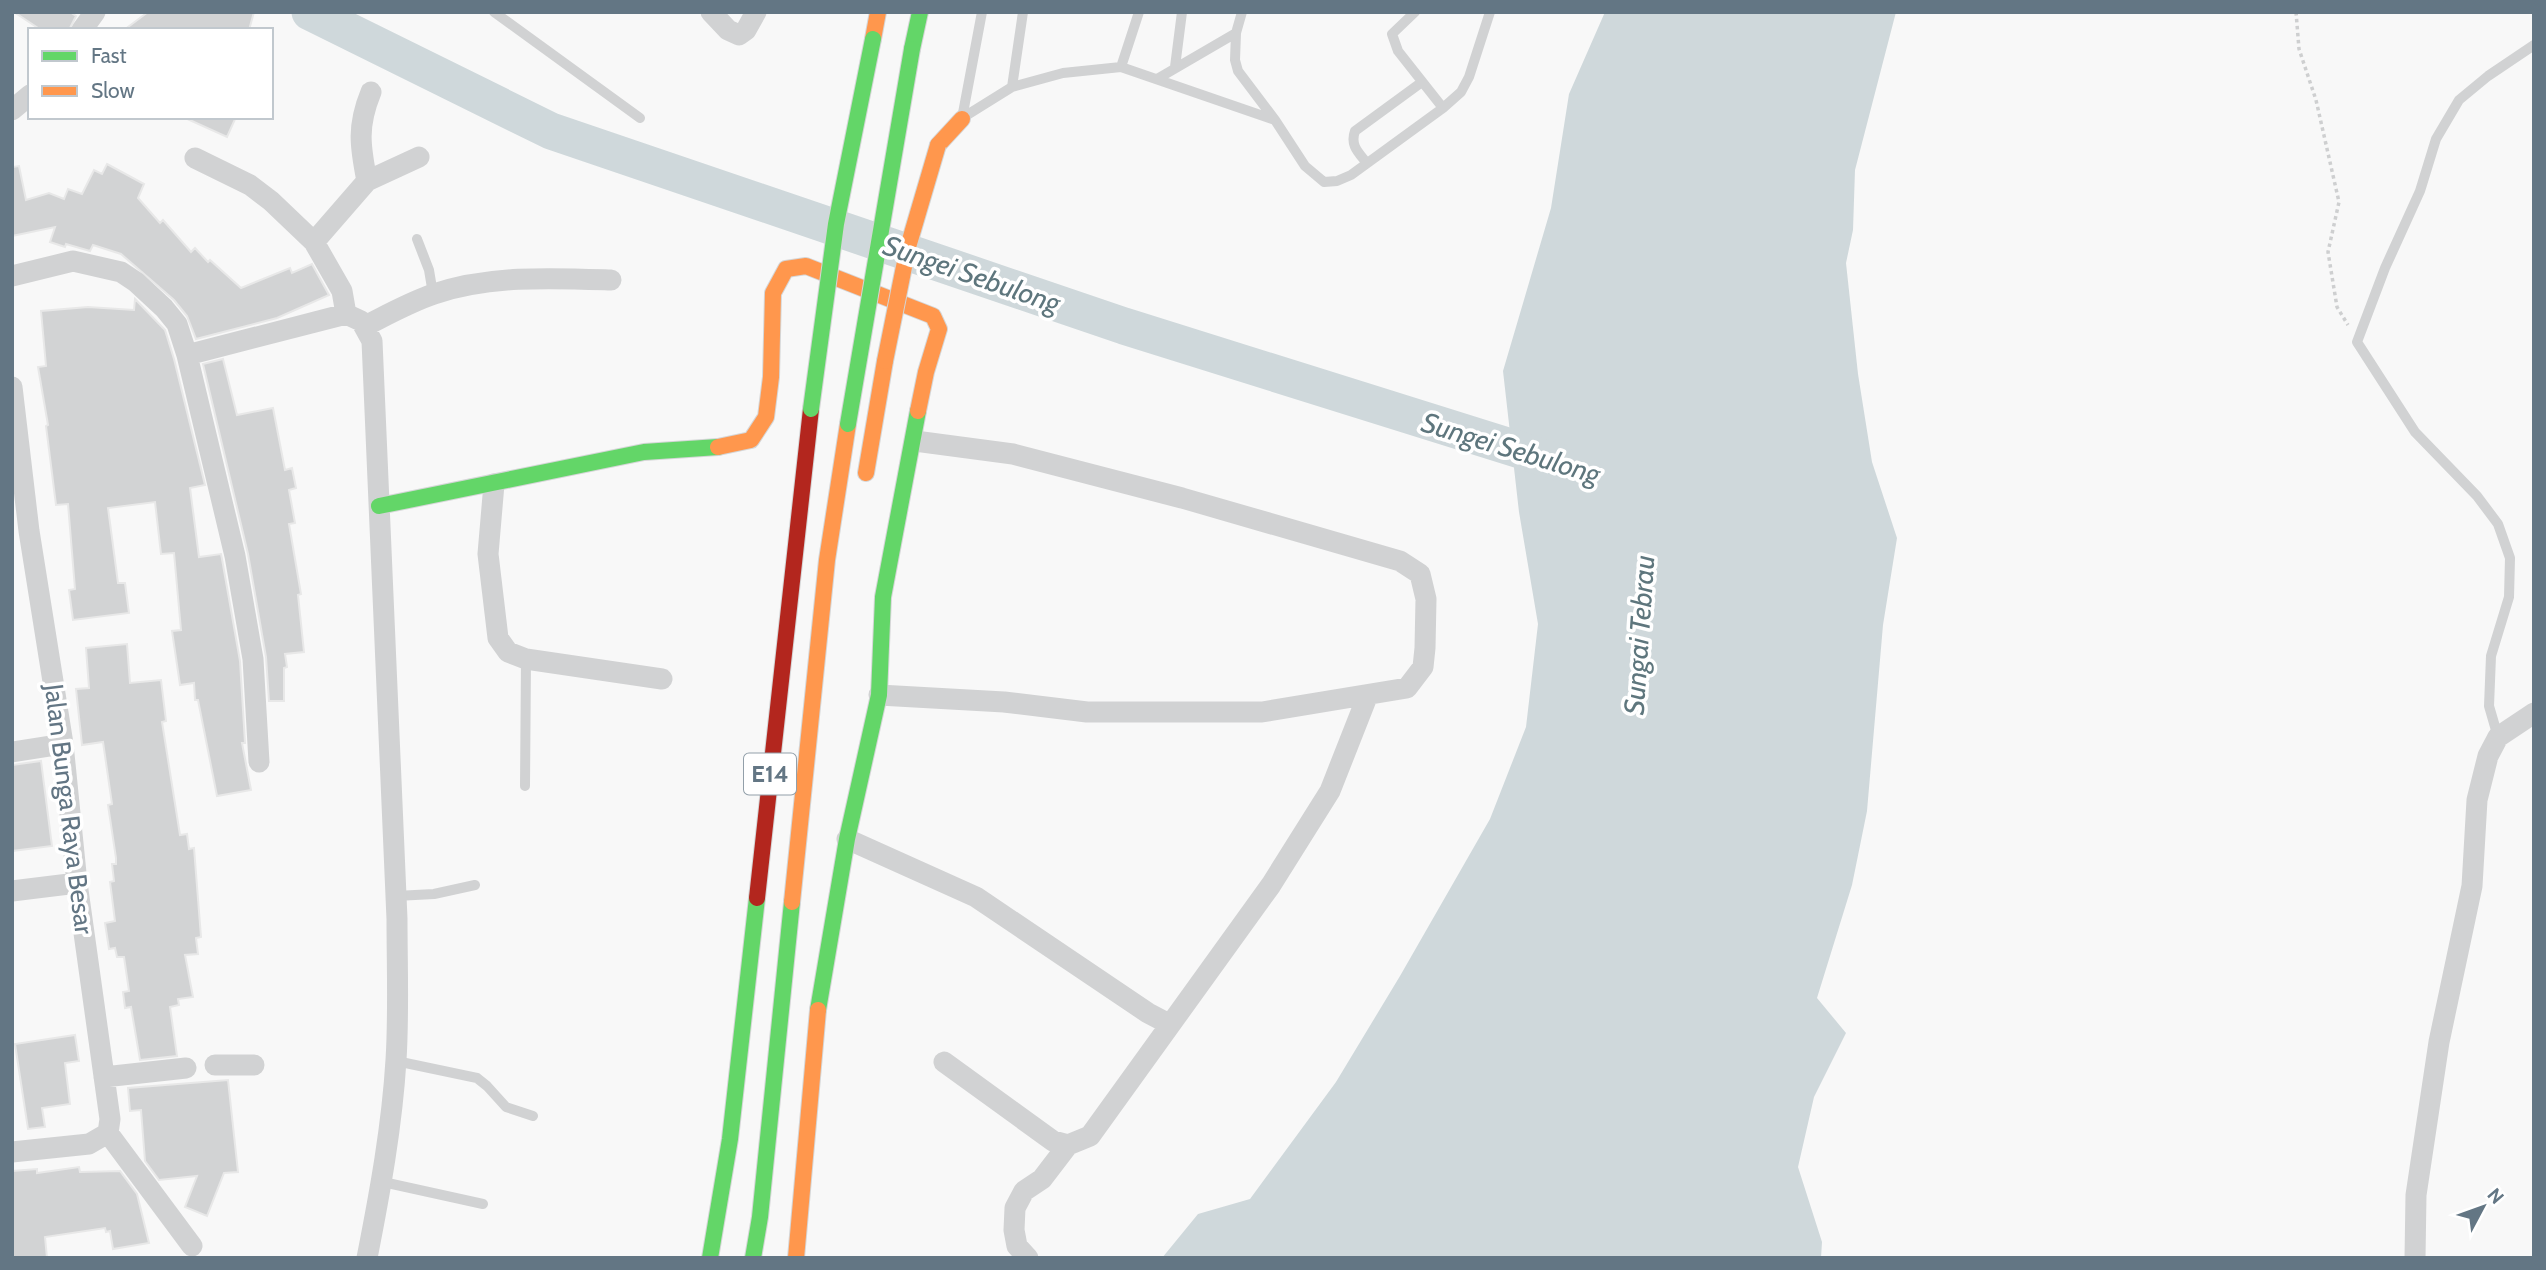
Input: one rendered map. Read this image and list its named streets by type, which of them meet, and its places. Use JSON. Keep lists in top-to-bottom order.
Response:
{
  "streets": {
    "main road": ["E14"],
    "street": ["Jalan Bunga Raya Besar"]
  },
  "water": ["Sungei Sebulong", "Sungai Tebrau"],
  "legend": ["Fast", "Slow"],
  "north": "top right"
}
